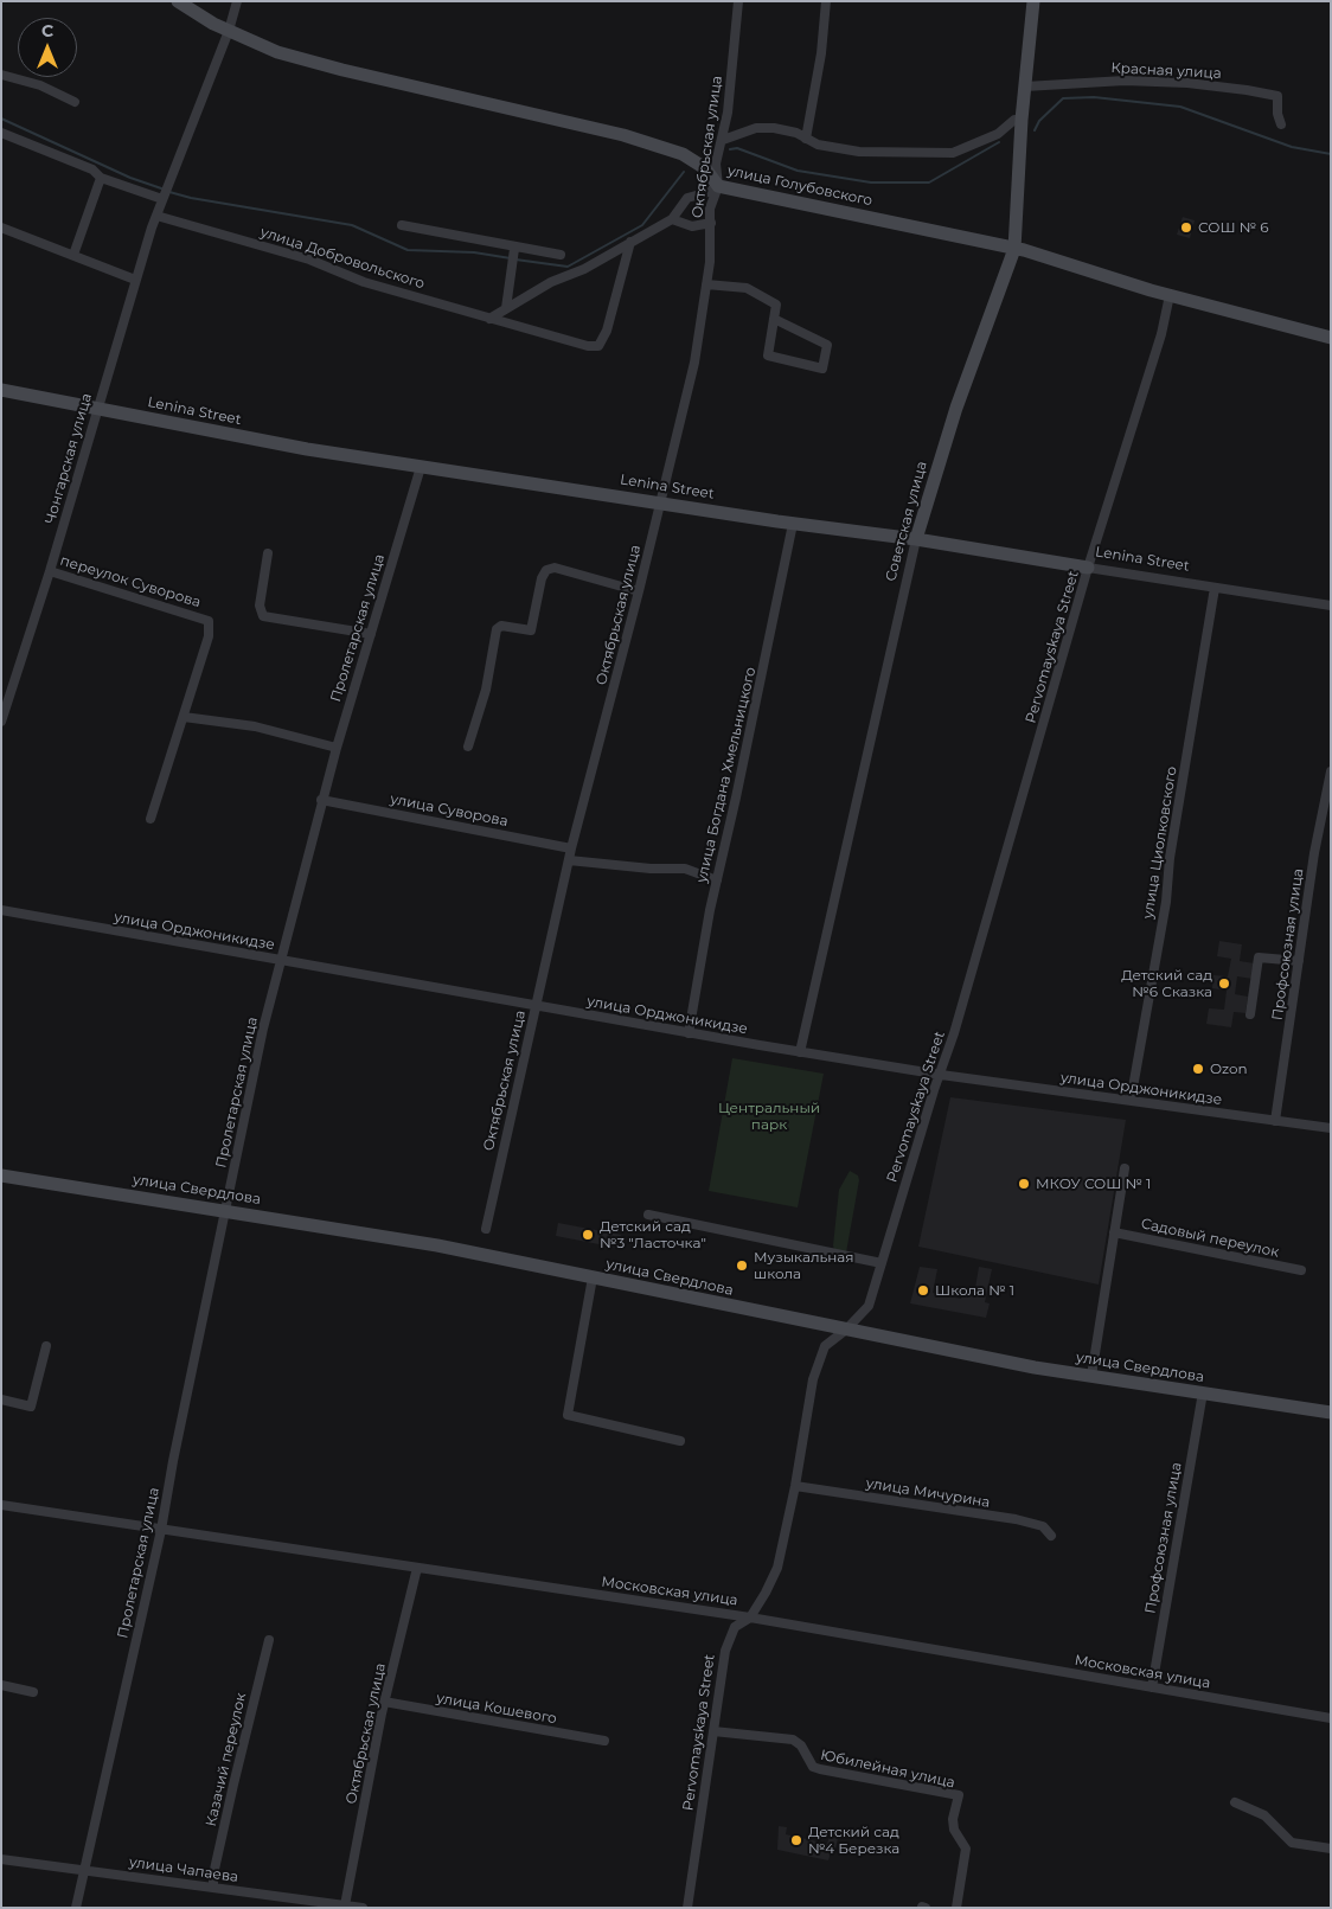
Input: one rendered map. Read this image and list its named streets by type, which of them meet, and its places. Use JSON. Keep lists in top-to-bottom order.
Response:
{
  "streets": {
    "street": [
      "Красная улица",
      "Октябрьская улица",
      "улица Голубовского",
      "улица Добровольского",
      "Lenina Street",
      "Чонгарская улица",
      "Советская улица",
      "переулок Суворова",
      "Пролетарская улица",
      "Pervomayskaya Street",
      "улица Богдана Хмельницкого",
      "улица Суворова",
      "улица Циолковского",
      "улица Орджоникидзе",
      "Профсоюзная улица",
      "улица Свердлова",
      "Садовый переулок",
      "улица Мичурина",
      "Московская улица",
      "улица Кошевого",
      "Казачий переулок",
      "Юбилейная улица",
      "улица Чапаева"
    ]
  },
  "crossings": [
    ["Красная улица", "Советская улица"],
    ["Октябрьская улица", "улица Голубовского"],
    ["Октябрьская улица", "Lenina Street"],
    ["Октябрьская улица", "улица Суворова"],
    ["Октябрьская улица", "улица Орджоникидзе"],
    ["Октябрьская улица", "Московская улица"],
    ["Октябрьская улица", "улица Кошевого"],
    ["Октябрьская улица", "улица Чапаева"],
    ["улица Голубовского", "Чонгарская улица"],
    ["улица Голубовского", "Советская улица"],
    ["улица Голубовского", "Pervomayskaya Street"],
    ["улица Добровольского", "Чонгарская улица"],
    ["Lenina Street", "Чонгарская улица"],
    ["Lenina Street", "Советская улица"],
    ["Lenina Street", "Пролетарская улица"],
    ["Lenina Street", "Pervomayskaya Street"],
    ["Lenina Street", "улица Богдана Хмельницкого"],
    ["Lenina Street", "улица Циолковского"],
    ["Чонгарская улица", "переулок Суворова"],
    ["Советская улица", "улица Орджоникидзе"],
    ["Пролетарская улица", "улица Суворова"],
    ["Пролетарская улица", "улица Орджоникидзе"],
    ["Пролетарская улица", "улица Свердлова"],
    ["Пролетарская улица", "Московская улица"],
    ["Пролетарская улица", "улица Чапаева"],
    ["Pervomayskaya Street", "улица Орджоникидзе"],
    ["Pervomayskaya Street", "улица Свердлова"],
    ["Pervomayskaya Street", "улица Мичурина"],
    ["Pervomayskaya Street", "Московская улица"],
    ["Pervomayskaya Street", "Юбилейная улица"],
    ["улица Богдана Хмельницкого", "улица Орджоникидзе"],
    ["улица Циолковского", "улица Орджоникидзе"],
    ["улица Орджоникидзе", "Профсоюзная улица"],
    ["Профсоюзная улица", "улица Свердлова"],
    ["Профсоюзная улица", "Московская улица"],
    ["Казачий переулок", "улица Чапаева"]
  ],
  "parks": ["Центральный парк"],
  "places": [
    "СОШ № 6",
    "Детский сад №6 Сказка",
    "Ozon",
    "МКОУ СОШ № 1",
    "Детский сад №3 \"Ласточка\"",
    "Музыкальная школа",
    "Школа № 1",
    "Детский сад №4 Березка"
  ],
  "north": "top"
}
